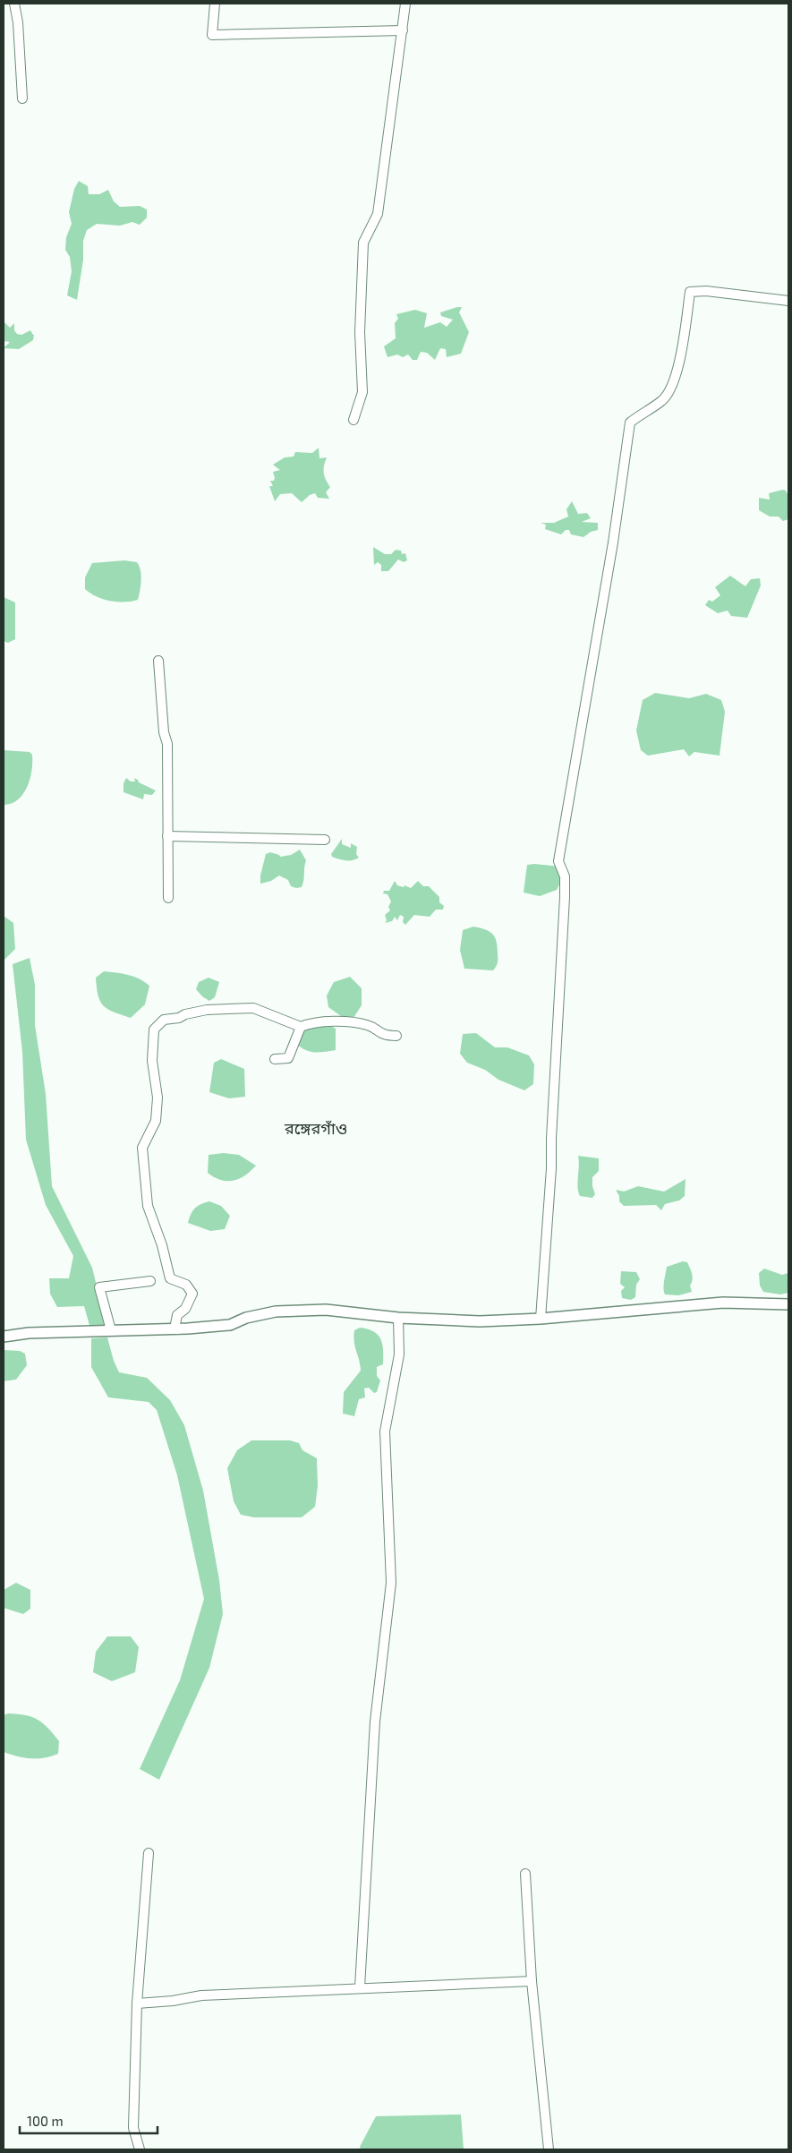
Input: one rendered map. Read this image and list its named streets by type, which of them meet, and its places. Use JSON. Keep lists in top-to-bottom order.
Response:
{
  "districts": ["রঙ্গেরগাঁও"],
  "scale_bar": "100 m"
}
